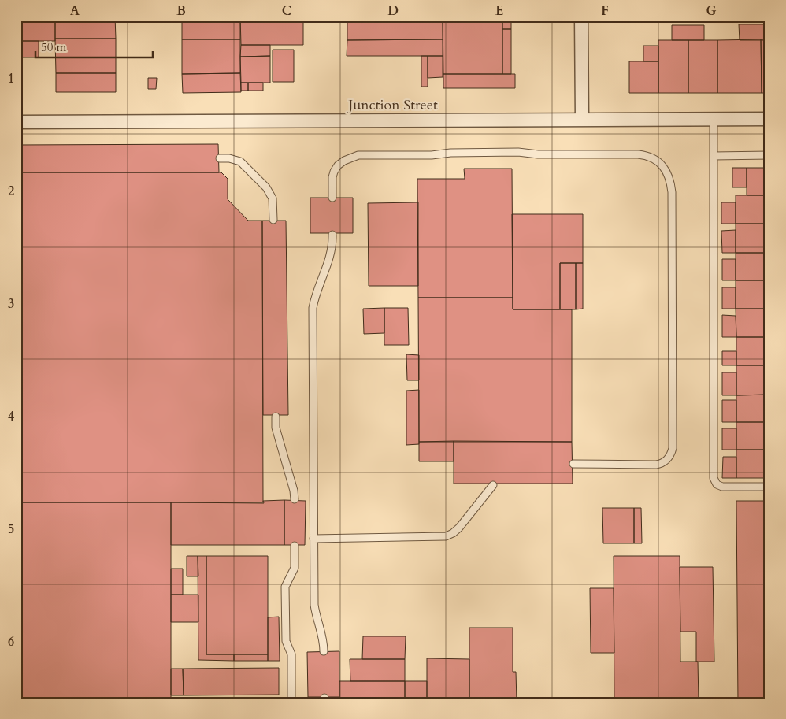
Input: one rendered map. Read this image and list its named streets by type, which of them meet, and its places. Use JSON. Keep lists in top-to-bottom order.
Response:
{
  "streets": {
    "street": ["Junction Street"]
  },
  "scale_bar": "50 m",
  "grid": {
    "columns": [
      "A",
      "B",
      "C",
      "D",
      "E",
      "F",
      "G"
    ],
    "rows": [
      "1",
      "2",
      "3",
      "4",
      "5",
      "6"
    ]
  }
}
